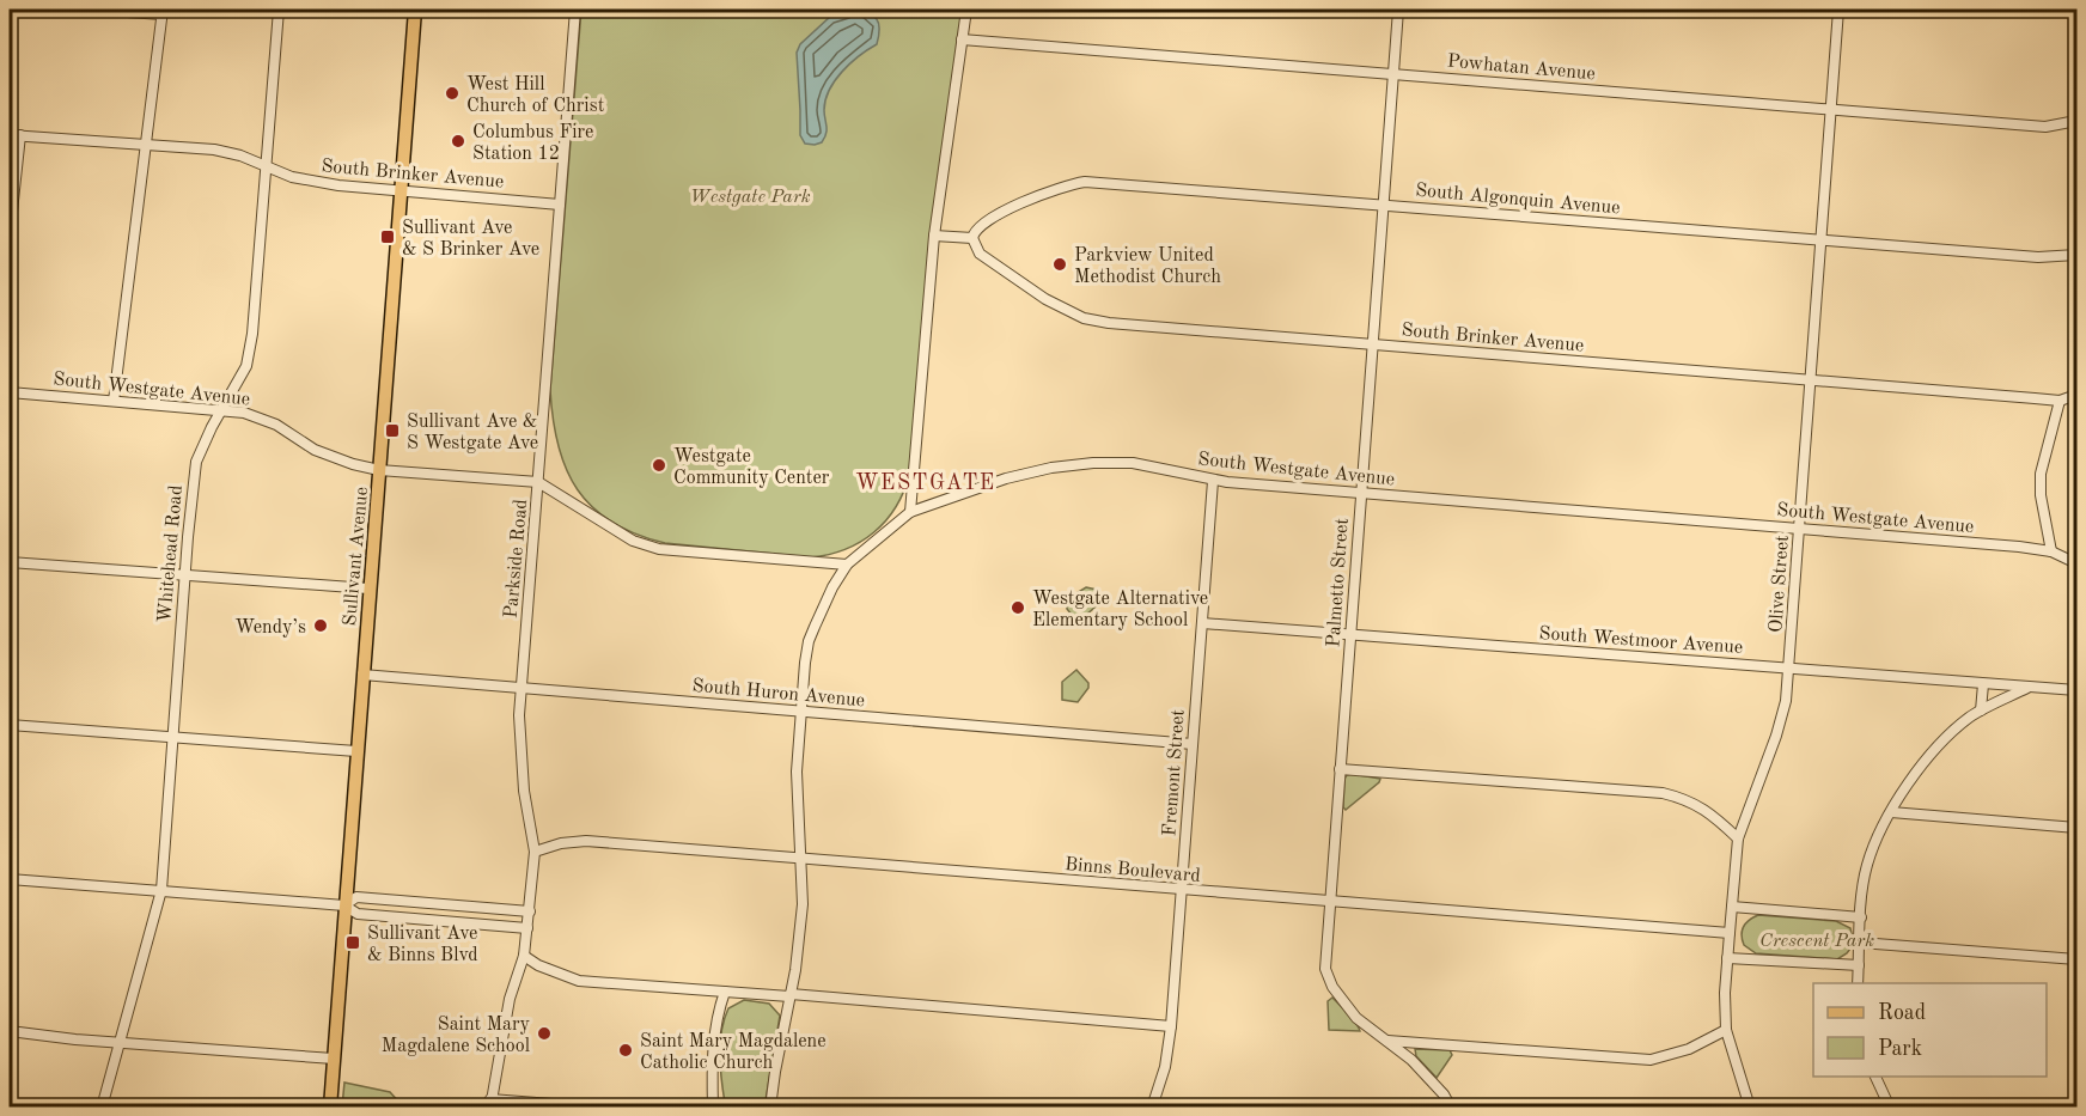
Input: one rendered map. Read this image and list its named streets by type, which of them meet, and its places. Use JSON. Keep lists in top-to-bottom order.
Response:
{
  "streets": {
    "main road": ["Sullivant Avenue"],
    "street": [
      "Powhatan Avenue",
      "South Brinker Avenue",
      "South Algonquin Avenue",
      "South Westgate Avenue",
      "Whitehead Road",
      "Parkside Road",
      "Palmetto Street",
      "Olive Street",
      "South Westmoor Avenue",
      "South Huron Avenue",
      "Fremont Street",
      "Binns Boulevard"
    ]
  },
  "crossings": [
    ["Powhatan Avenue", "Palmetto Street"],
    ["Powhatan Avenue", "Olive Street"],
    ["South Brinker Avenue", "South Algonquin Avenue"],
    ["South Brinker Avenue", "Whitehead Road"],
    ["South Brinker Avenue", "Sullivant Avenue"],
    ["South Brinker Avenue", "Parkside Road"],
    ["South Brinker Avenue", "Palmetto Street"],
    ["South Brinker Avenue", "Olive Street"],
    ["South Algonquin Avenue", "Palmetto Street"],
    ["South Algonquin Avenue", "Olive Street"],
    ["South Westgate Avenue", "Whitehead Road"],
    ["South Westgate Avenue", "Sullivant Avenue"],
    ["South Westgate Avenue", "Parkside Road"],
    ["South Westgate Avenue", "Palmetto Street"],
    ["South Westgate Avenue", "Olive Street"],
    ["South Westgate Avenue", "Fremont Street"],
    ["Sullivant Avenue", "South Huron Avenue"],
    ["Parkside Road", "South Huron Avenue"],
    ["Parkside Road", "Binns Boulevard"],
    ["Palmetto Street", "South Westmoor Avenue"],
    ["Palmetto Street", "Binns Boulevard"],
    ["Olive Street", "South Westmoor Avenue"],
    ["Olive Street", "Binns Boulevard"],
    ["South Westmoor Avenue", "Fremont Street"],
    ["South Huron Avenue", "Fremont Street"],
    ["Fremont Street", "Binns Boulevard"]
  ],
  "districts": ["WESTGATE"],
  "parks": ["Westgate Park", "Crescent Park"],
  "places": {
    "other": [
      "West Hill Church of Christ",
      "Columbus Fire Station 12",
      "Parkview United Methodist Church",
      "Westgate Community Center",
      "Westgate Alternative Elementary School",
      "Wendy’s",
      "Saint Mary Magdalene School",
      "Saint Mary Magdalene Catholic Church"
    ],
    "transit": ["Sullivant Ave & S Brinker Ave", "Sullivant Ave & S Westgate Ave", "Sullivant Ave & Binns Blvd"]
  },
  "legend": ["Road", "Park"]
}
